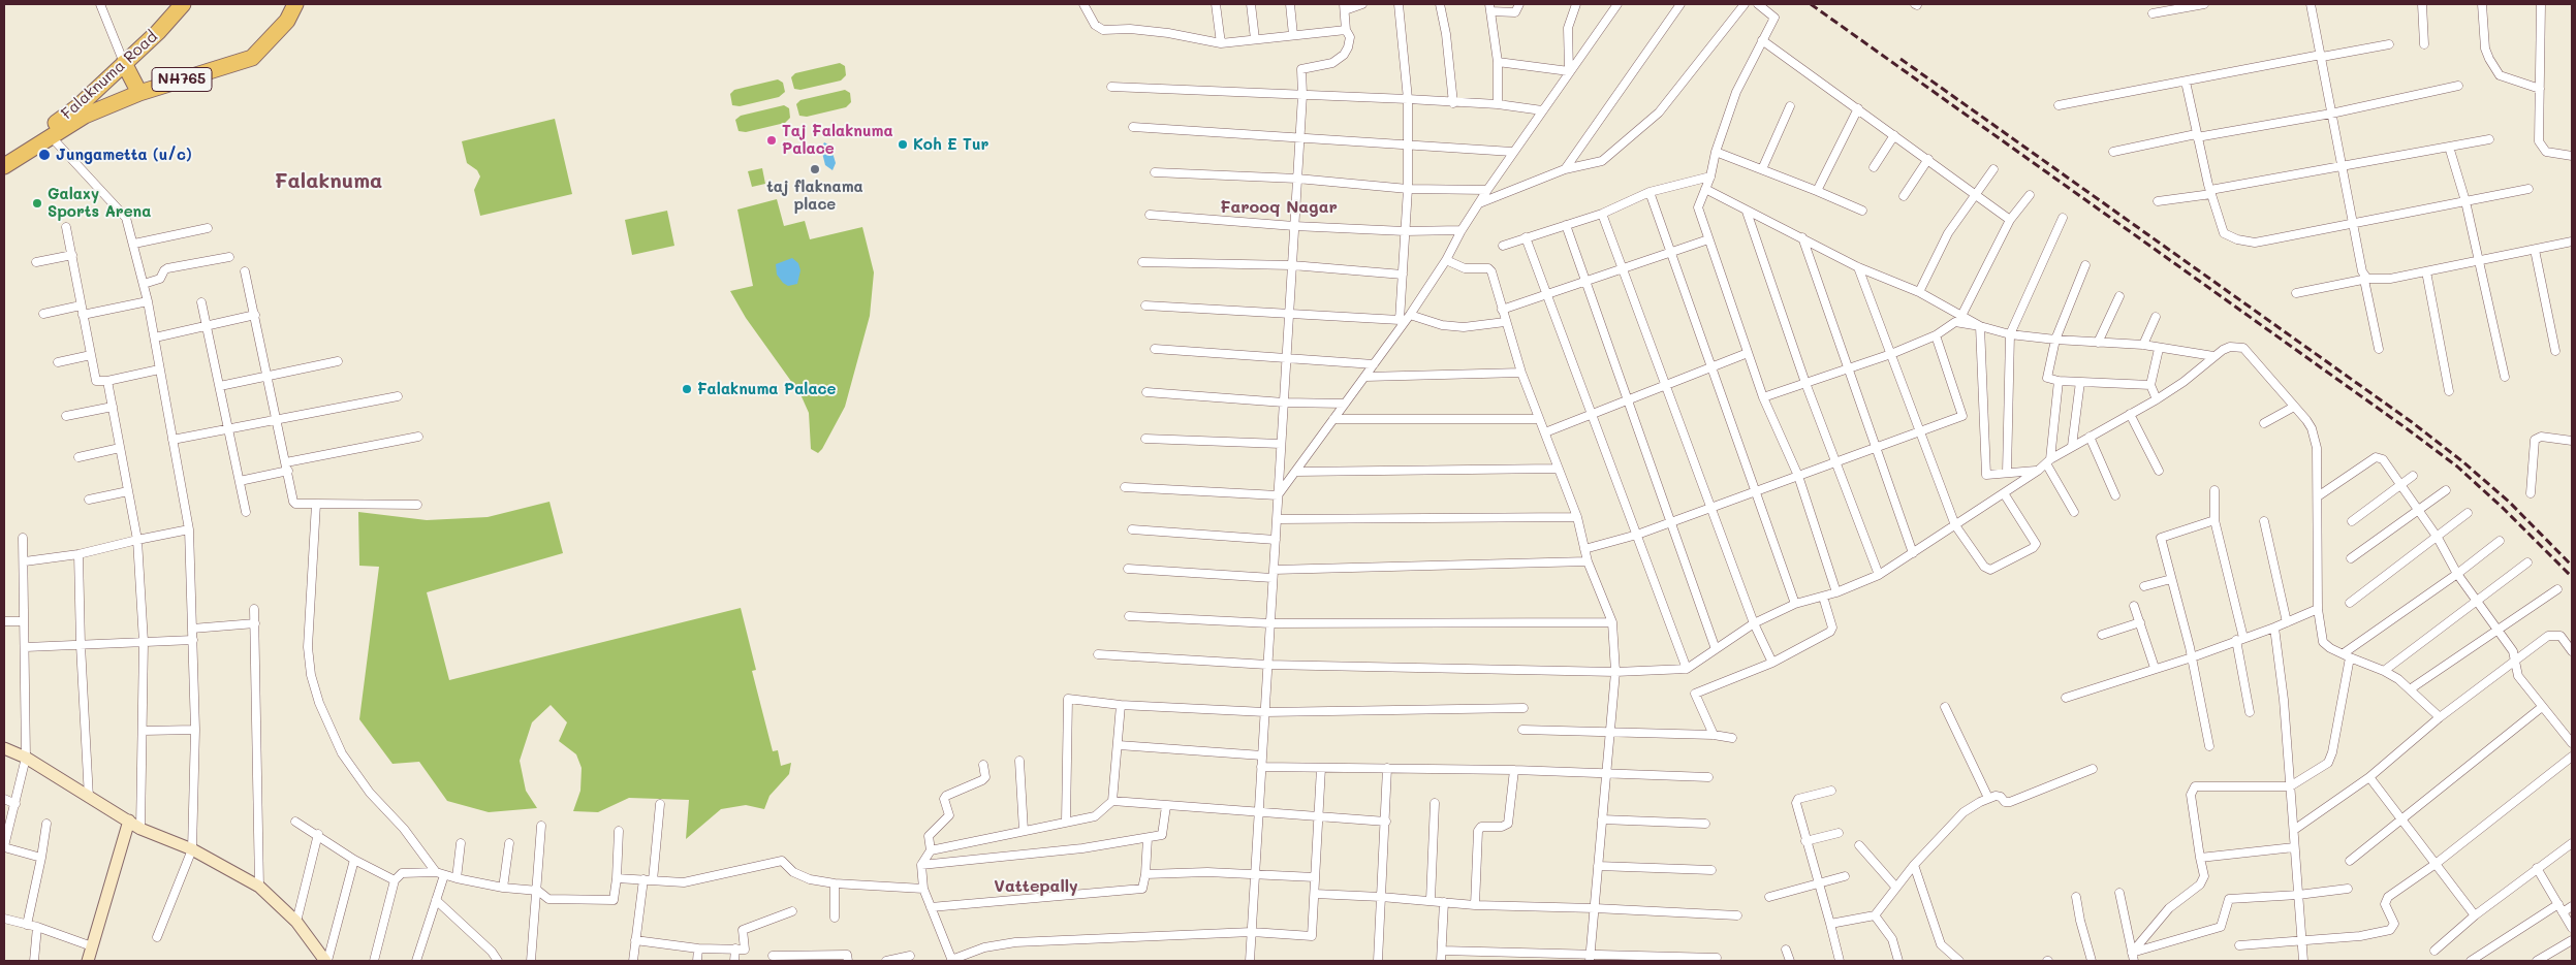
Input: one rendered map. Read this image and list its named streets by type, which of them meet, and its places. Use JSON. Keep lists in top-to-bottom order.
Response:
{
  "streets": {
    "highway": ["Falaknuma Road", "NH765"]
  },
  "districts": ["Falaknuma", "Farooq Nagar", "Vattepally"],
  "places": [
    "Taj Falaknuma Palace",
    "Koh E Tur",
    "Jungametta (u/c)",
    "taj flaknama place",
    "Galaxy Sports Arena",
    "Falaknuma Palace"
  ]
}
